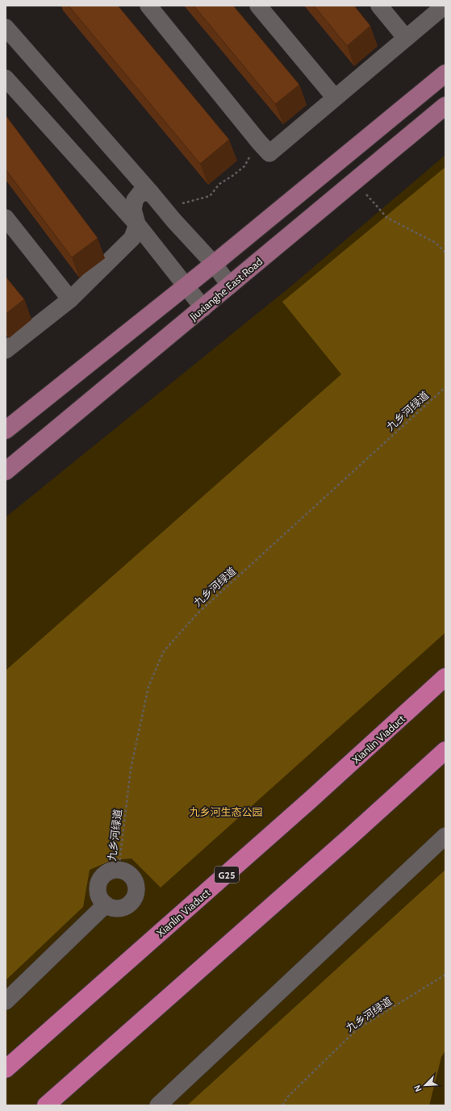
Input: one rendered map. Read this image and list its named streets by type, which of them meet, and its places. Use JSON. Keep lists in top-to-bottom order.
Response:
{
  "streets": {
    "highway": ["Xianlin Viaduct", "G25"],
    "main road": ["Jiuxianghe East Road"],
    "path": ["九乡河绿道"]
  },
  "parks": ["九乡河生态公园"],
  "north": "bottom left"
}
